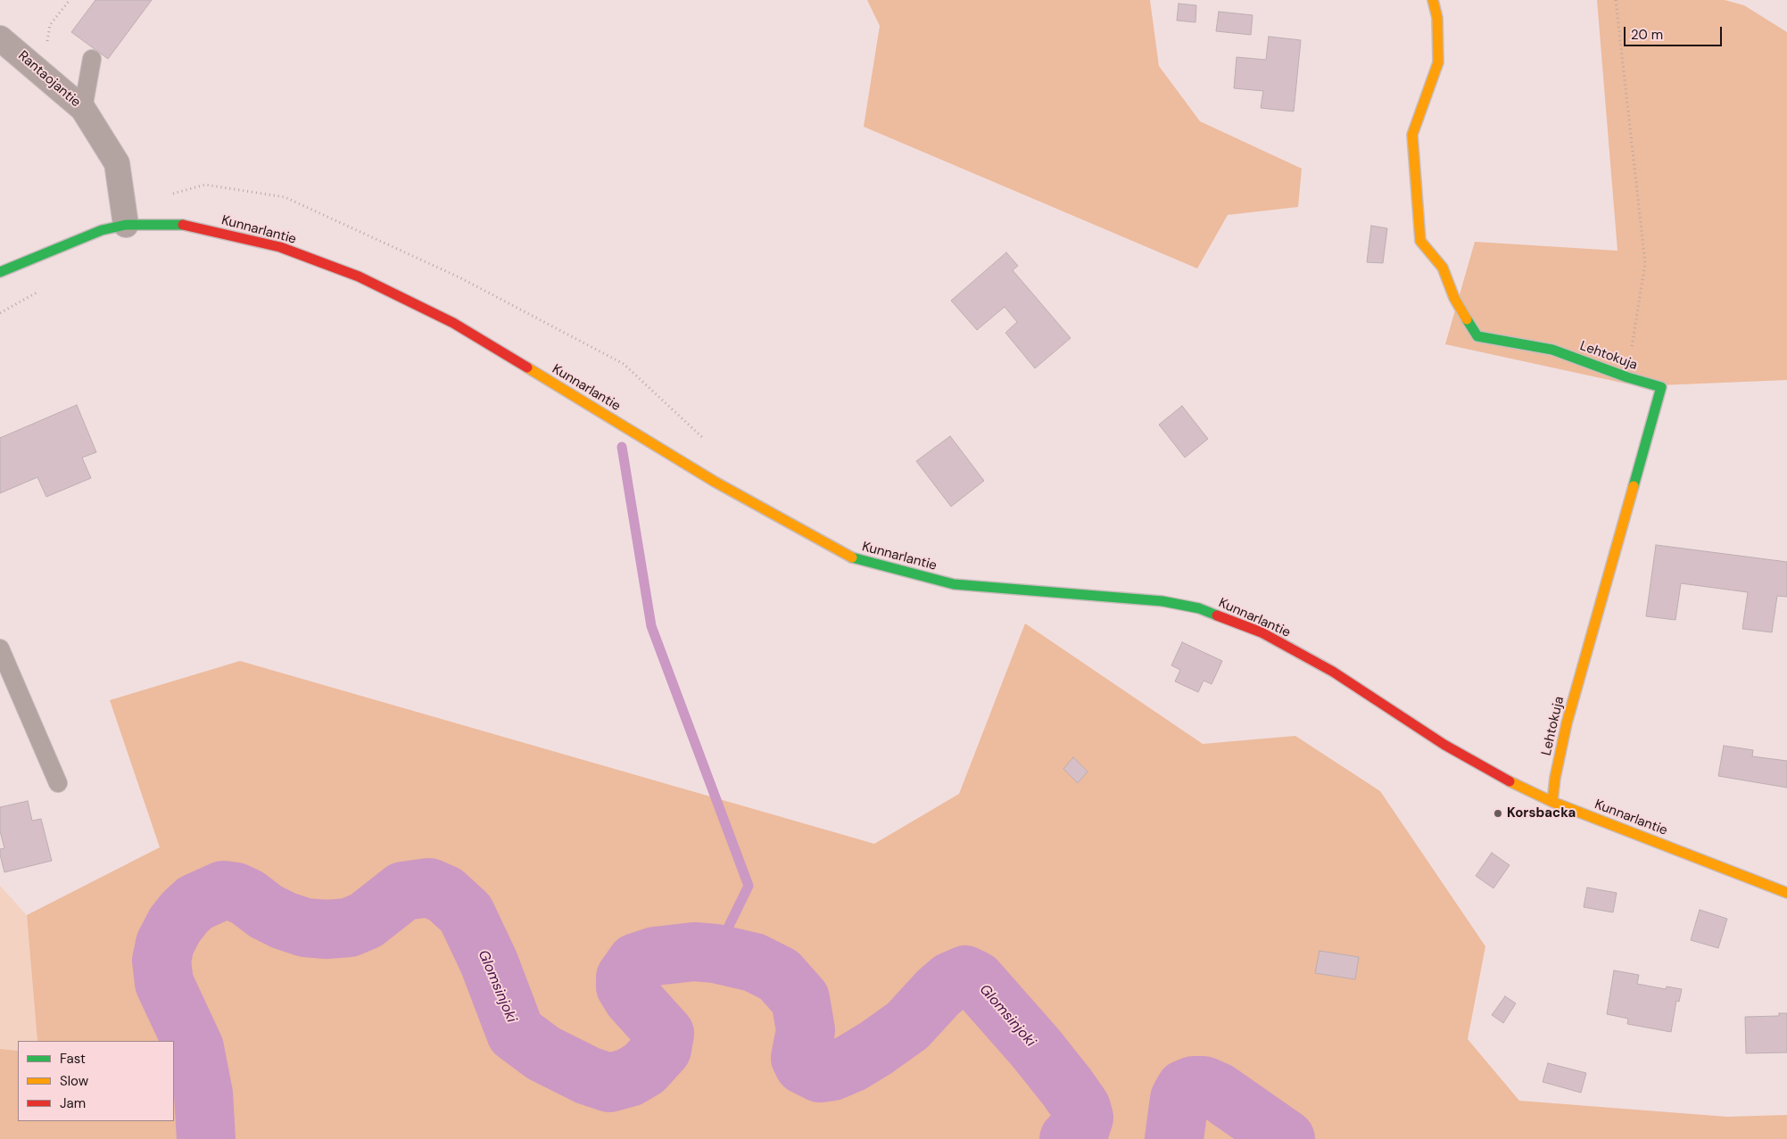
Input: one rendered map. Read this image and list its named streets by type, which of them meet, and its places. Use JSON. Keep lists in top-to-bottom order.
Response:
{
  "streets": {
    "main road": ["Kunnarlantie", "Lehtokuja"],
    "street": ["Rantaojantie"]
  },
  "crossings": [
    ["Rantaojantie", "Kunnarlantie"],
    ["Kunnarlantie", "Lehtokuja"]
  ],
  "water": ["Glomsinjoki"],
  "places": ["Korsbacka"],
  "legend": ["Fast", "Slow", "Jam"],
  "scale_bar": "20 m"
}
